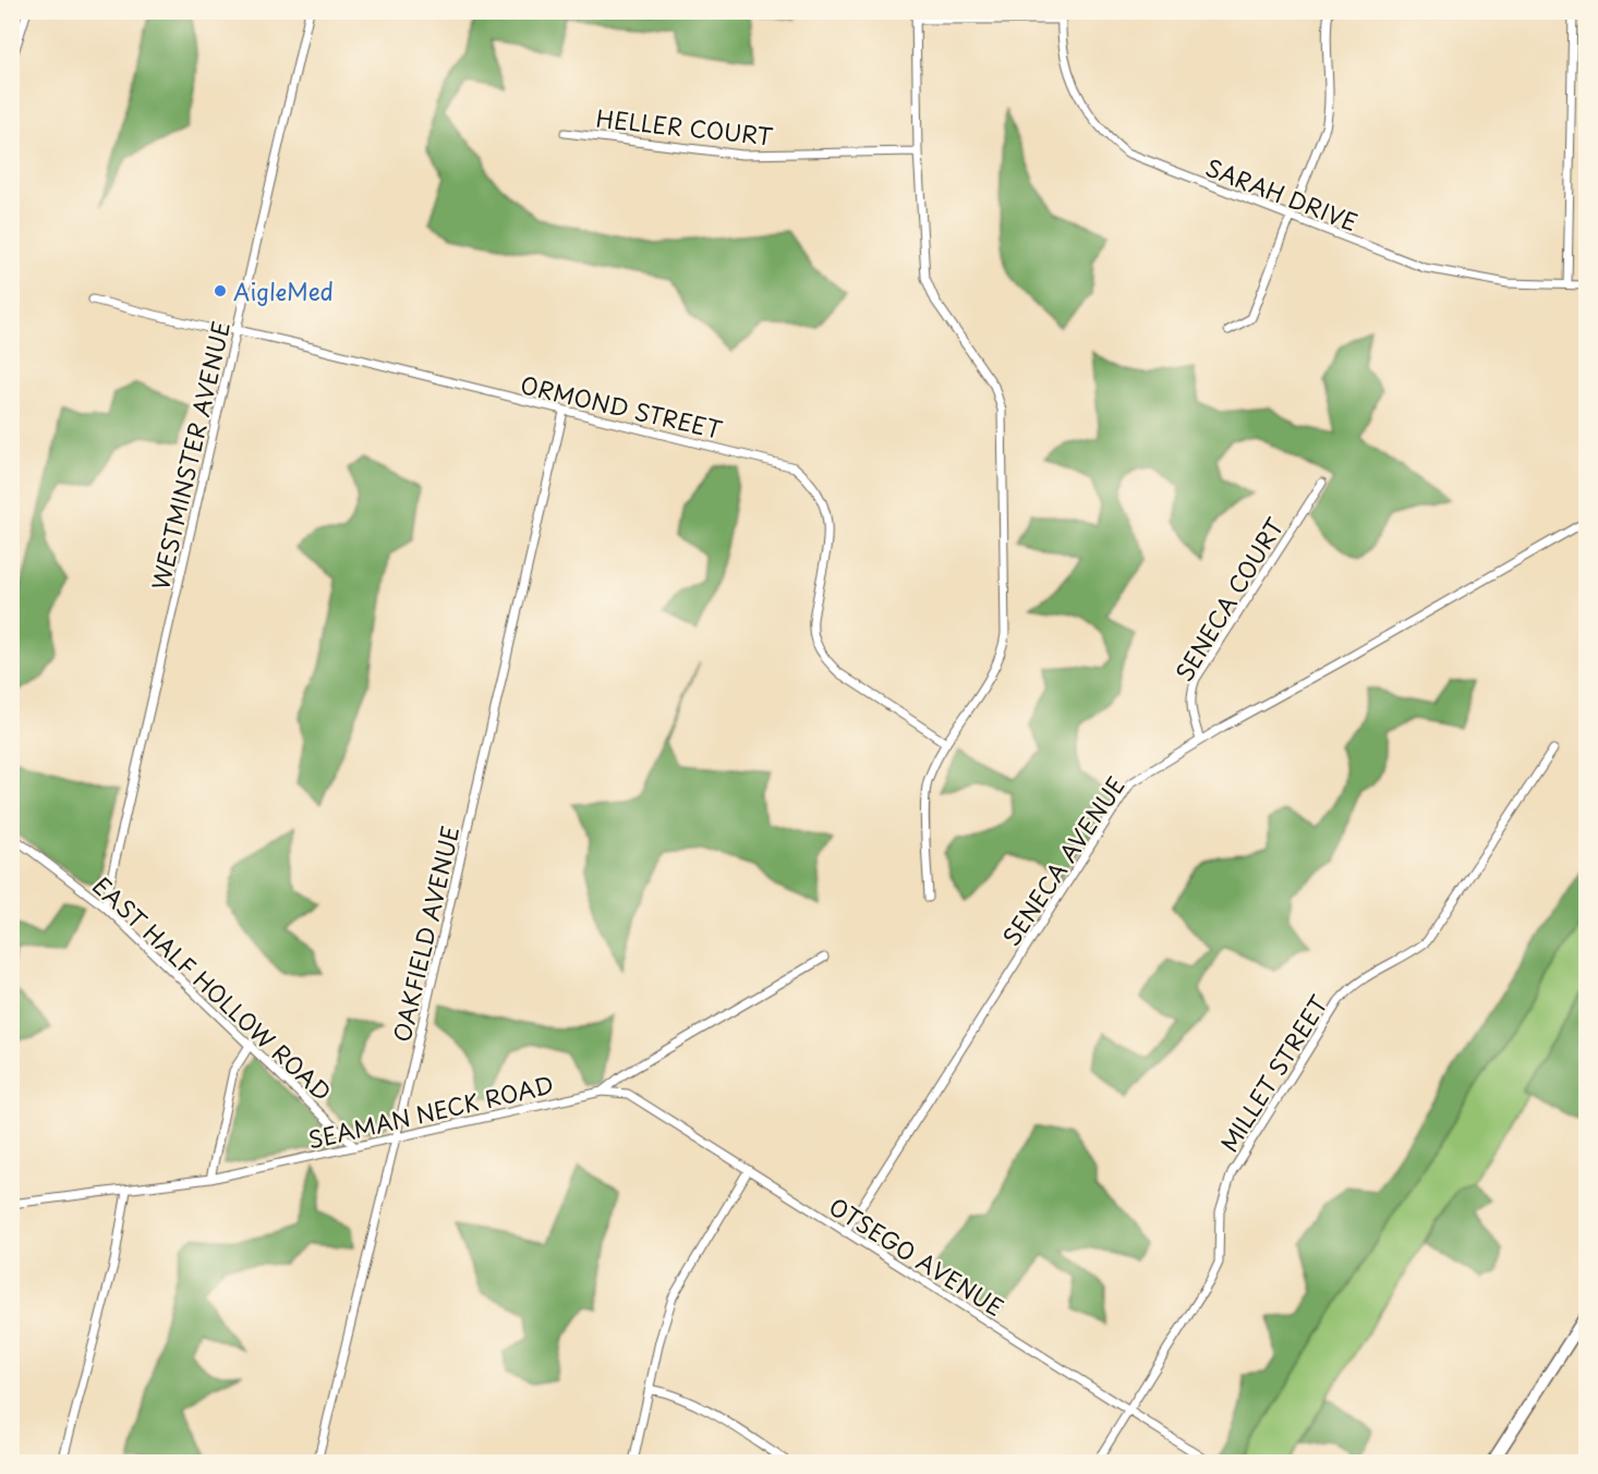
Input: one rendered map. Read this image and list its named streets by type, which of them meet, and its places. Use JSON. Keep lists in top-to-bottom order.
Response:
{
  "streets": {
    "street": [
      "HELLER COURT",
      "SARAH DRIVE",
      "ORMOND STREET",
      "WESTMINSTER AVENUE",
      "SENECA COURT",
      "SENECA AVENUE",
      "OAKFIELD AVENUE",
      "EAST HALF HOLLOW ROAD",
      "MILLET STREET",
      "SEAMAN NECK ROAD",
      "OTSEGO AVENUE"
    ]
  },
  "crossings": [
    ["ORMOND STREET", "WESTMINSTER AVENUE"],
    ["ORMOND STREET", "OAKFIELD AVENUE"],
    ["WESTMINSTER AVENUE", "EAST HALF HOLLOW ROAD"],
    ["SENECA COURT", "SENECA AVENUE"],
    ["SENECA AVENUE", "OTSEGO AVENUE"],
    ["OAKFIELD AVENUE", "SEAMAN NECK ROAD"],
    ["EAST HALF HOLLOW ROAD", "SEAMAN NECK ROAD"],
    ["MILLET STREET", "OTSEGO AVENUE"],
    ["SEAMAN NECK ROAD", "OTSEGO AVENUE"]
  ],
  "places": ["AigleMed"]
}
